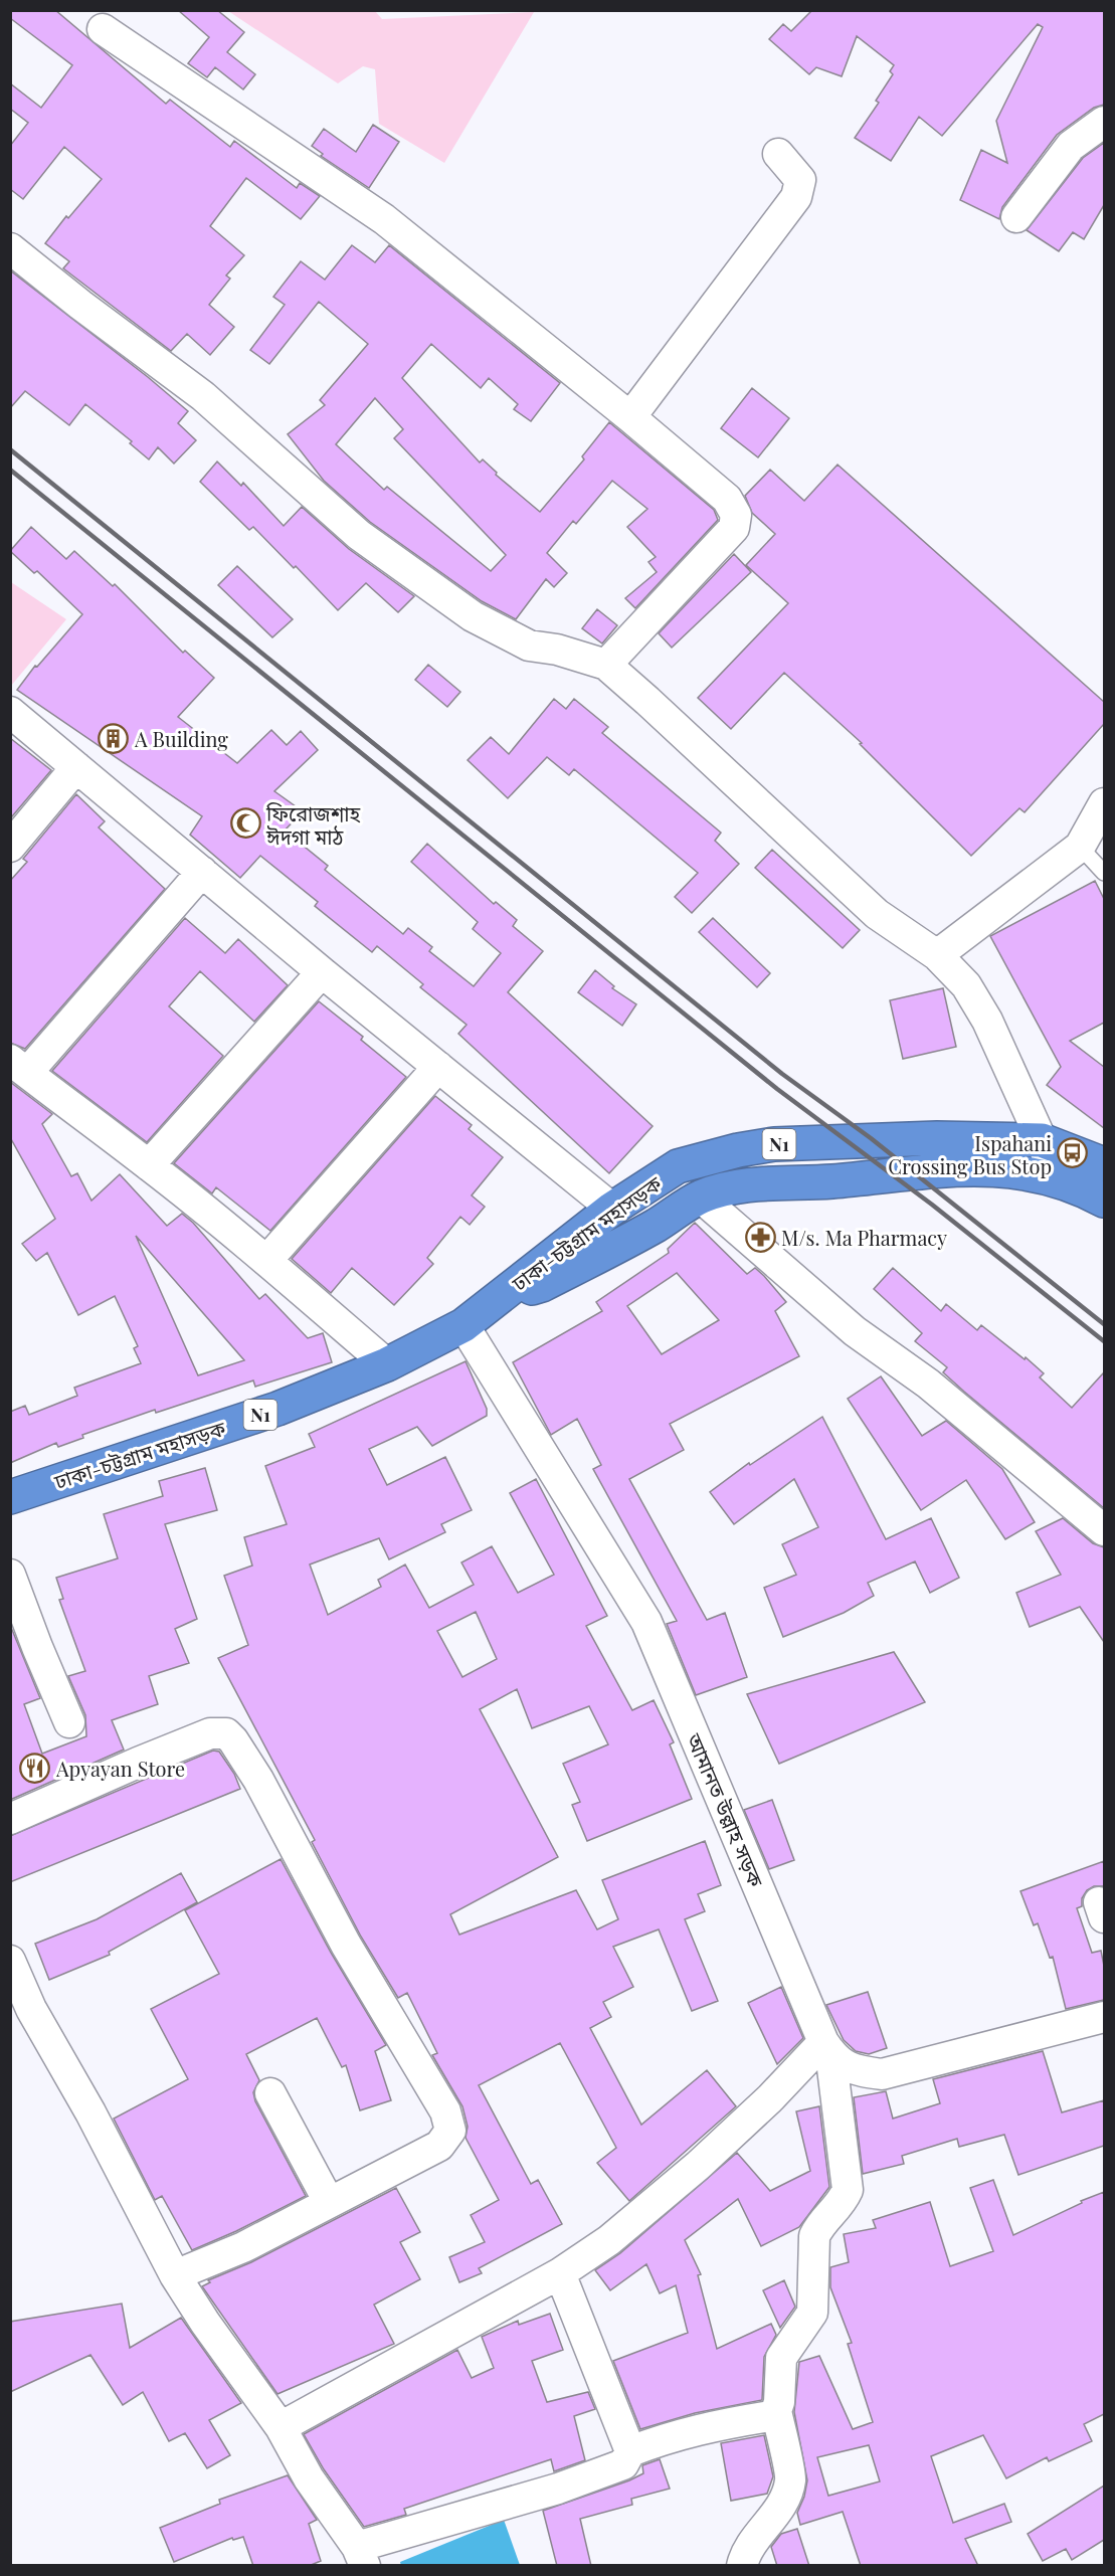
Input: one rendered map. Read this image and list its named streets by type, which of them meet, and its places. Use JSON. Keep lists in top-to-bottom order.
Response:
{
  "streets": {
    "highway": ["N1", "ঢাকা-চট্টগ্রাম মহাসড়ক"],
    "street": ["আমানত উল্লাহ সড়ক"]
  },
  "crossings": [
    ["ঢাকা-চট্টগ্রাম মহাসড়ক", "আমানত উল্লাহ সড়ক"]
  ],
  "places": {
    "building": ["A Building"],
    "mosque": ["ফিরোজশাহ ঈদগা মাঠ"],
    "bus stop": ["Ispahani Crossing Bus Stop"],
    "pharmacy": ["M/s. Ma Pharmacy"],
    "restaurant": ["Apyayan Store"]
  }
}
